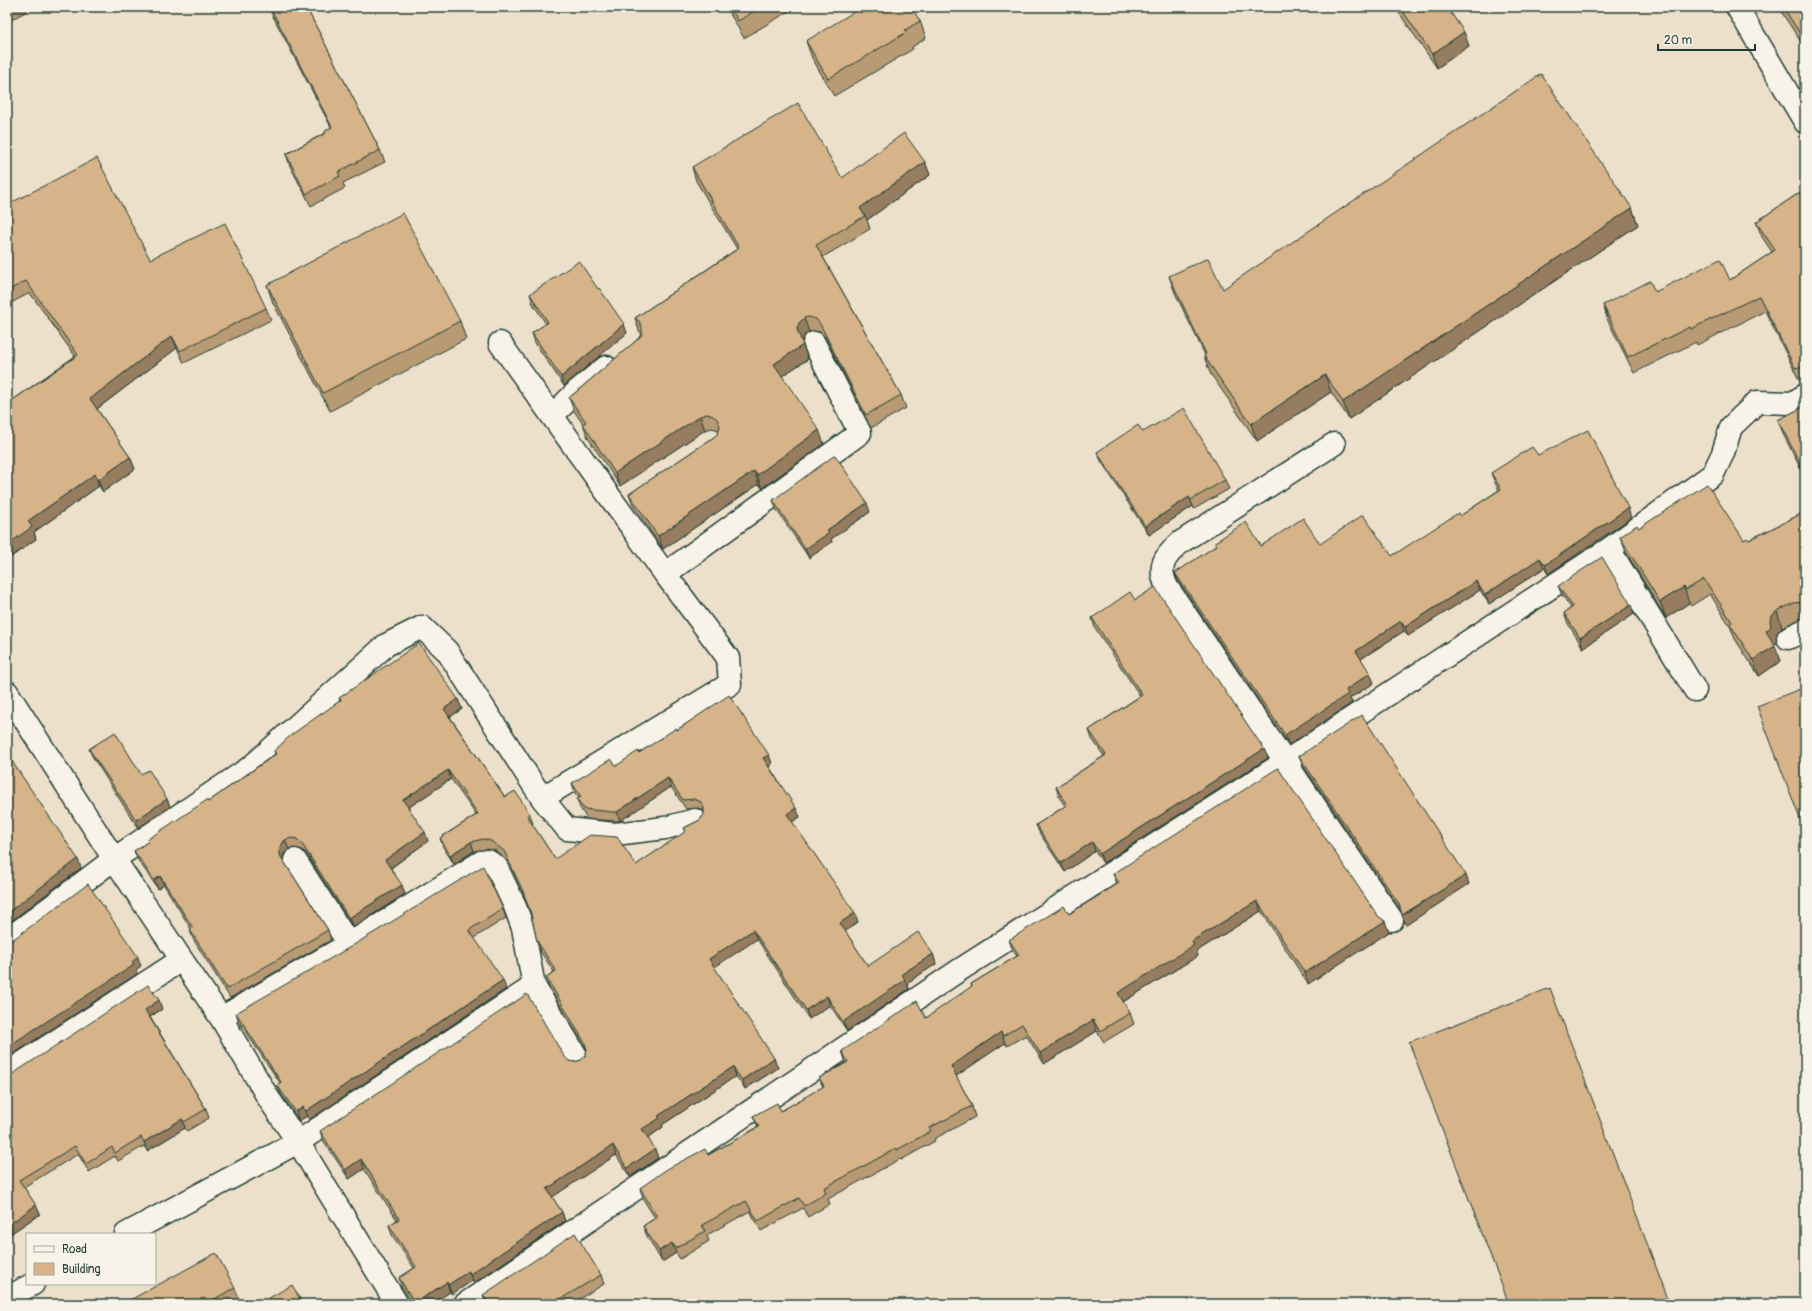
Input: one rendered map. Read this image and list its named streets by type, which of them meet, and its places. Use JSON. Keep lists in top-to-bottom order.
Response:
{
  "legend": ["Road", "Building"],
  "scale_bar": "20 m"
}
